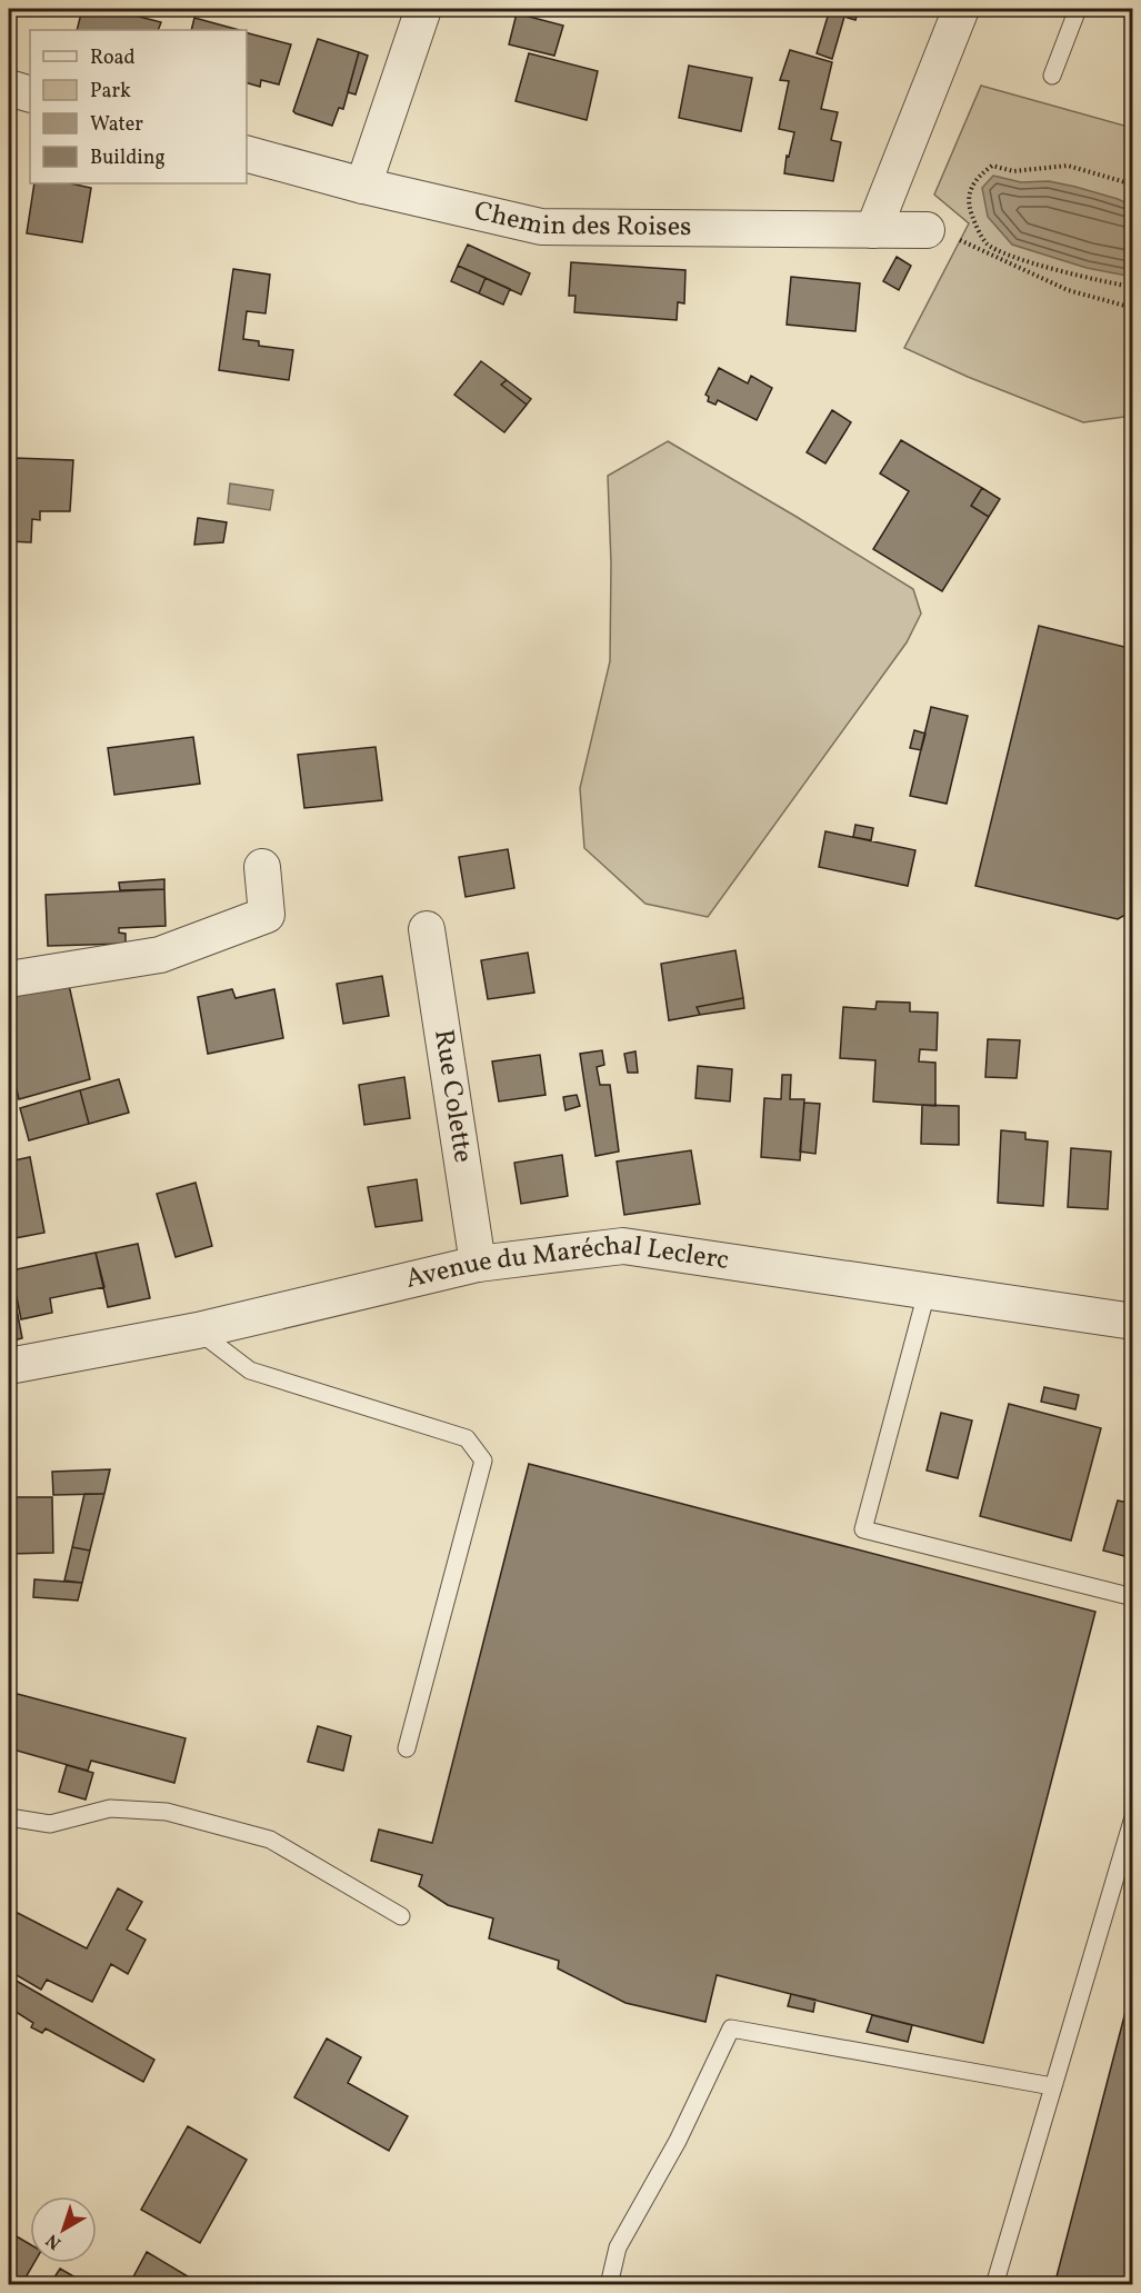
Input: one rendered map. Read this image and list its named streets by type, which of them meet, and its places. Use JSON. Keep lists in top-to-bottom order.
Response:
{
  "streets": {
    "street": ["Chemin des Roises", "Rue Colette", "Avenue du Maréchal Leclerc"]
  },
  "crossings": [
    ["Rue Colette", "Avenue du Maréchal Leclerc"]
  ],
  "legend": [
    "Road",
    "Park",
    "Water",
    "Building"
  ],
  "north": "bottom left"
}
